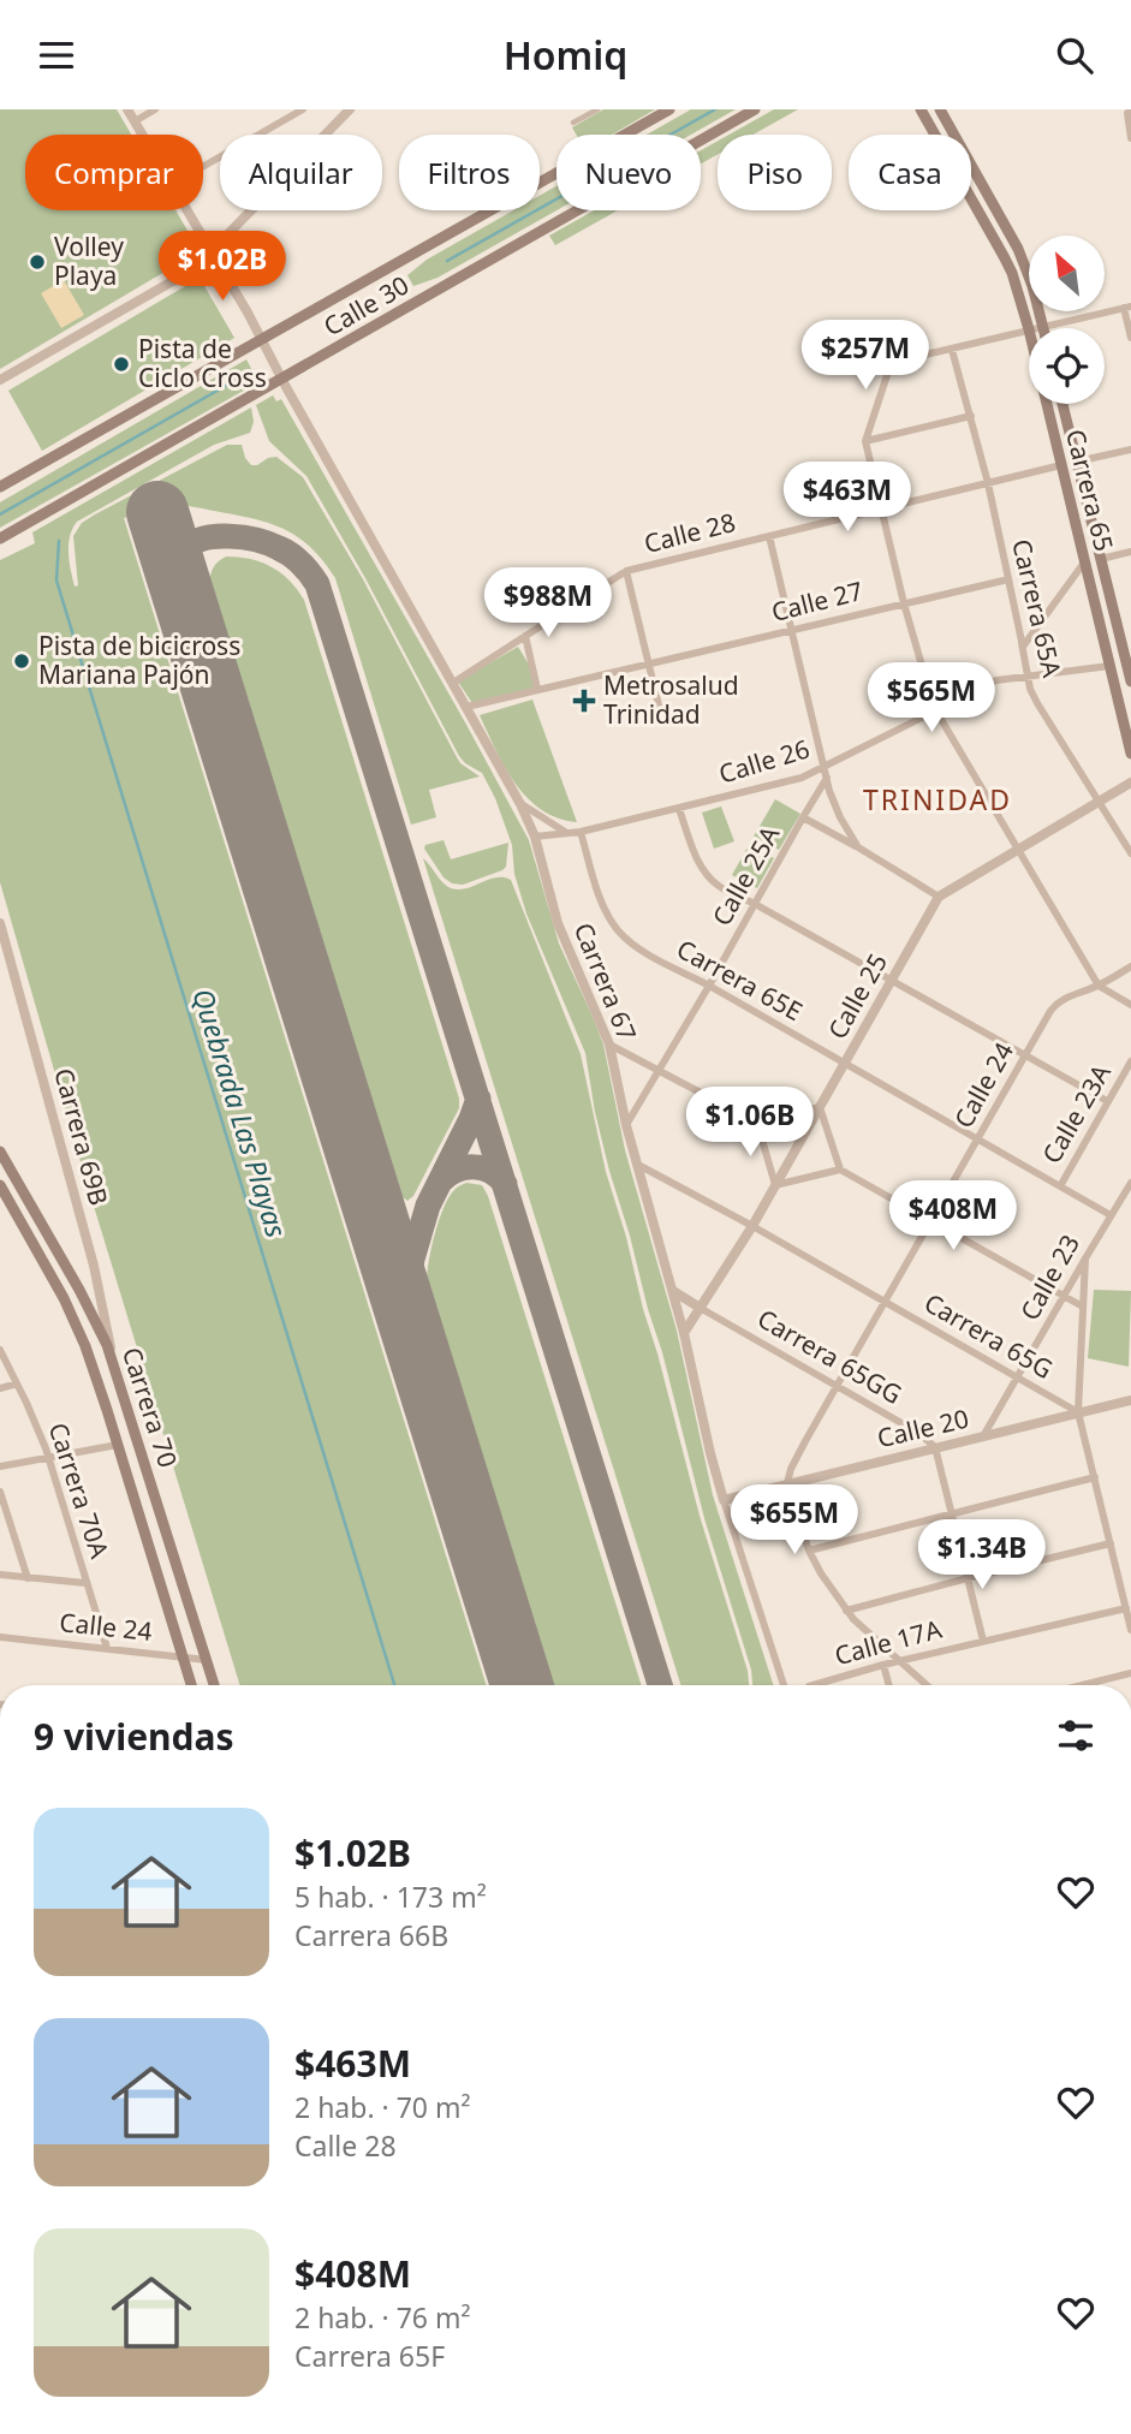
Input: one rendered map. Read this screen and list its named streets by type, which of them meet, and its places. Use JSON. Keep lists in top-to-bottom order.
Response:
{
  "streets": {
    "main road": ["Calle 30", "Carrera 65", "Carrera 70"],
    "street": [
      "Calle 28",
      "Calle 27",
      "Carrera 65A",
      "Calle 26",
      "Calle 25A",
      "Carrera 65E",
      "Carrera 67",
      "Calle 25",
      "Calle 24",
      "Calle 23A",
      "Carrera 69B",
      "Calle 23",
      "Carrera 65G",
      "Carrera 65GG",
      "Calle 20",
      "Carrera 70A",
      "Calle 17A"
    ]
  },
  "crossings": [
    ["Calle 30", "Carrera 67"],
    ["Carrera 65", "Calle 28"],
    ["Carrera 65", "Calle 26"],
    ["Calle 28", "Carrera 65A"],
    ["Calle 28", "Carrera 67"],
    ["Calle 27", "Carrera 65A"],
    ["Calle 27", "Carrera 67"],
    ["Carrera 65A", "Calle 26"],
    ["Carrera 65A", "Calle 25"],
    ["Calle 26", "Carrera 65E"],
    ["Calle 26", "Carrera 67"],
    ["Calle 25A", "Carrera 65E"],
    ["Calle 25A", "Carrera 67"],
    ["Carrera 65E", "Calle 25"],
    ["Carrera 65E", "Calle 24"],
    ["Carrera 65E", "Calle 23A"],
    ["Carrera 65E", "Calle 23"],
    ["Carrera 67", "Calle 25"],
    ["Carrera 67", "Carrera 65G"],
    ["Carrera 67", "Calle 20"],
    ["Calle 25", "Carrera 65G"],
    ["Calle 25", "Carrera 65GG"],
    ["Calle 24", "Carrera 65G"],
    ["Calle 24", "Carrera 65GG"],
    ["Calle 24", "Carrera 70"],
    ["Calle 24", "Calle 20"],
    ["Calle 24", "Carrera 70A"],
    ["Carrera 69B", "Carrera 70"],
    ["Calle 23", "Carrera 65G"],
    ["Calle 23", "Calle 20"],
    ["Carrera 65G", "Calle 20"],
    ["Carrera 65GG", "Calle 20"]
  ],
  "districts": ["TRINIDAD"],
  "water": ["Quebrada Las Playas"],
  "places": {
    "other": ["Volley Playa", "Pista de Ciclo Cross", "Pista de bicicross Mariana Pajón"],
    "health": ["Metrosalud Trinidad"]
  },
  "north": "top left",
  "page": {
    "header": "Homiq",
    "chip": [
      "Comprar",
      "Alquilar",
      "Filtros",
      "Nuevo",
      "Piso",
      "Casa"
    ],
    "price": [
      "$1.02B",
      "$257M",
      "$463M",
      "$988M",
      "$565M",
      "$1.06B",
      "$408M",
      "$655M",
      "$1.34B"
    ],
    "heading": "9 viviendas",
    "list": [
      {
        "name": "$1.02B",
        "note": "5 hab. · 173 m² · Carrera 66B"
      },
      {
        "name": "$463M",
        "note": "2 hab. · 70 m² · Calle 28"
      },
      {
        "name": "$408M",
        "note": "2 hab. · 76 m² · Carrera 65F"
      }
    ]
  }
}
